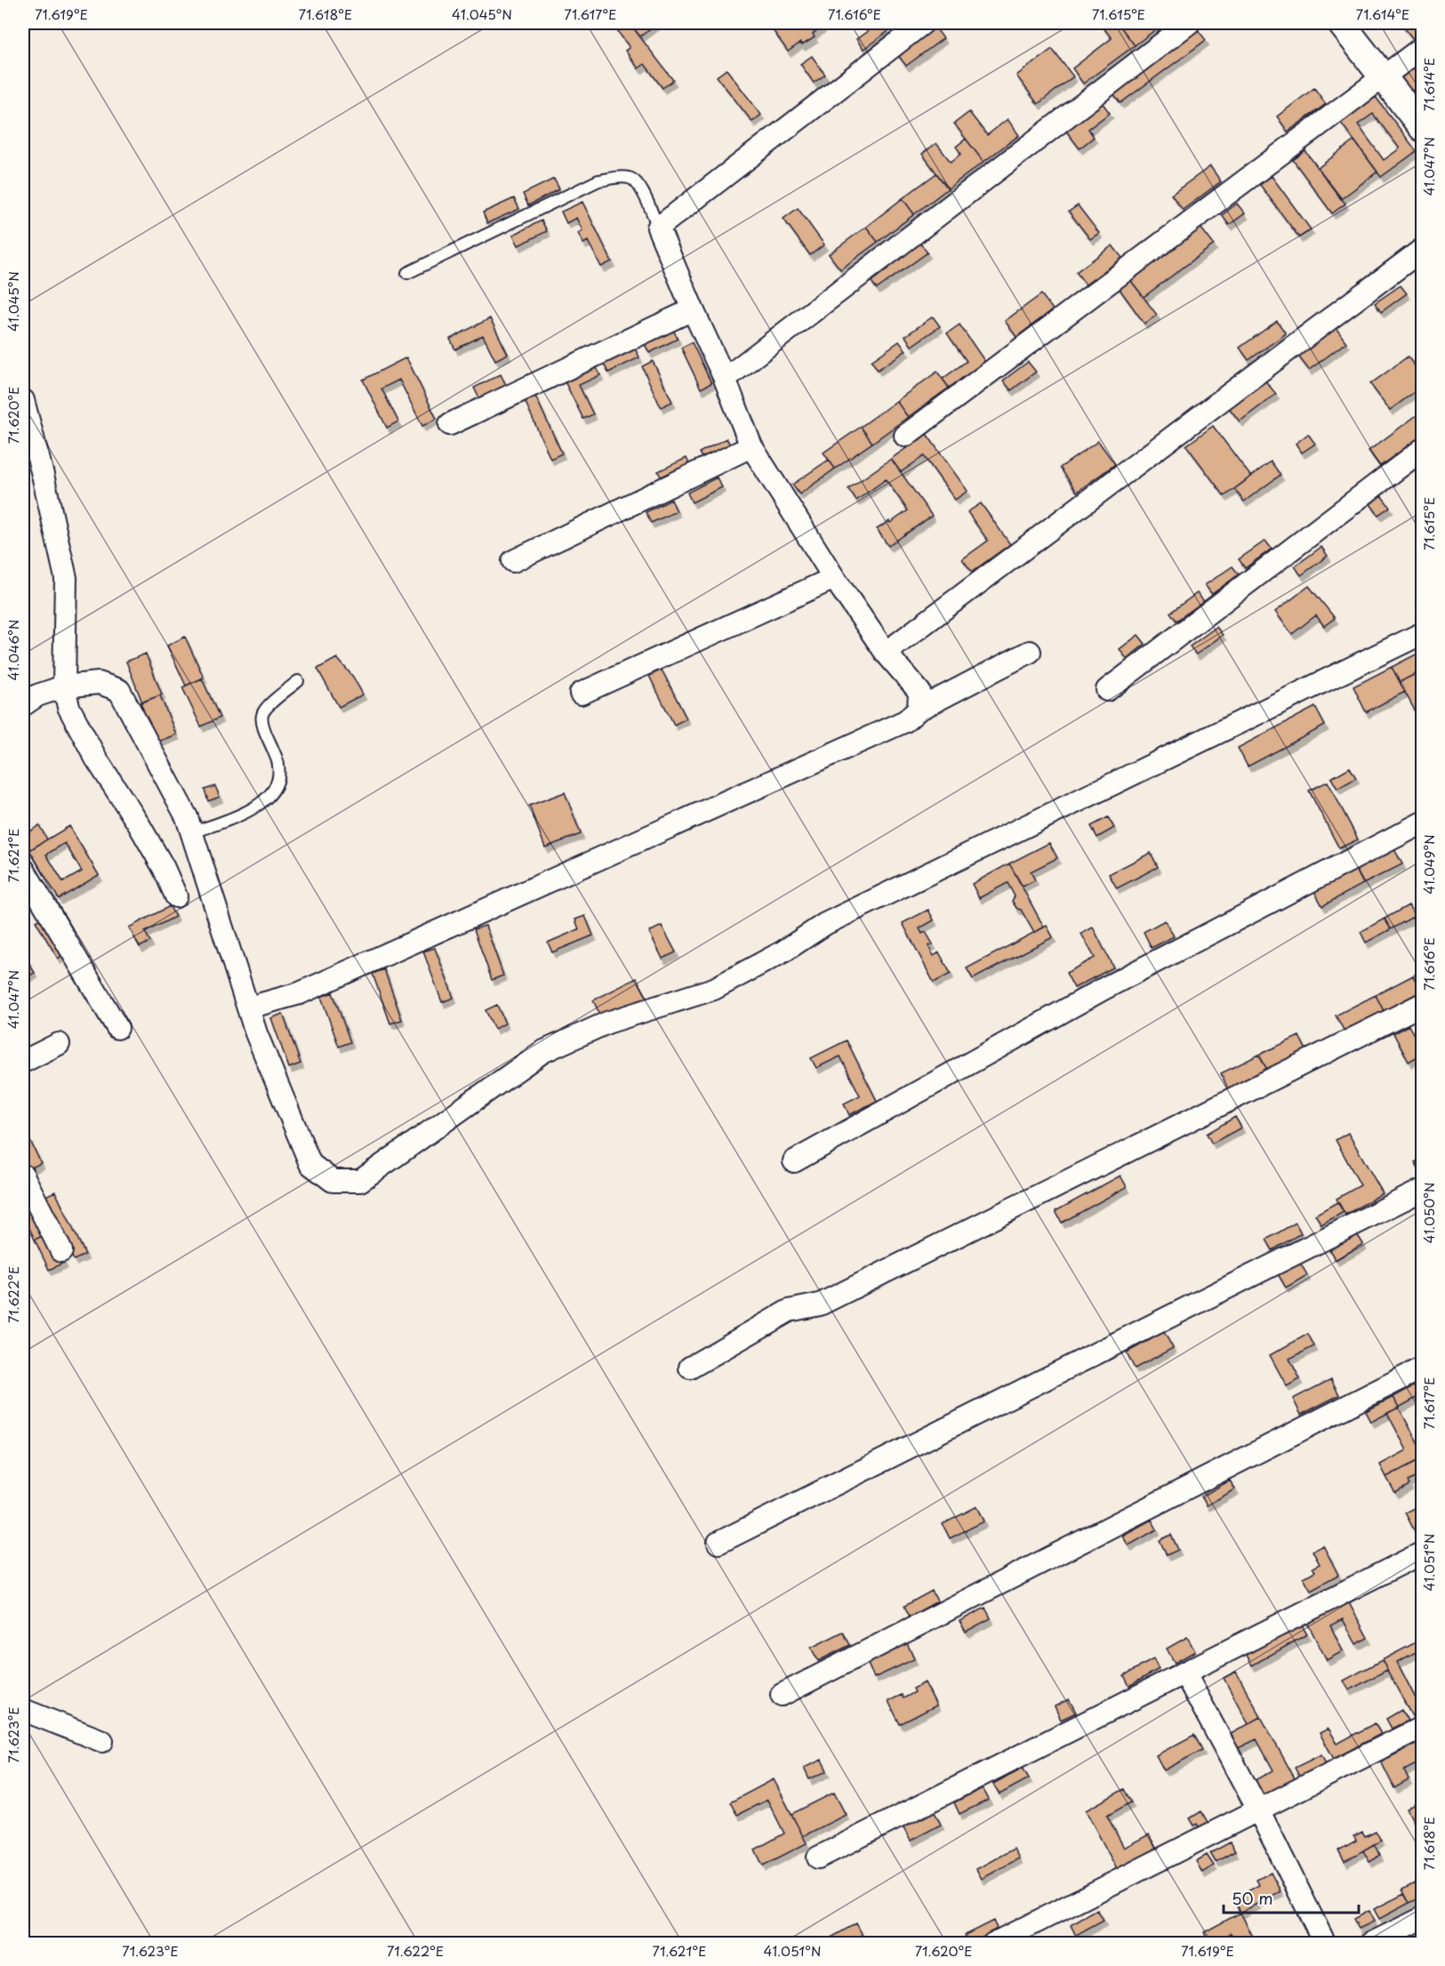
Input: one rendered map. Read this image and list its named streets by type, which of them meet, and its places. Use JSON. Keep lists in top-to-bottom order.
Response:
{
  "scale_bar": "50 m",
  "coordinates": [
    "71.619°E",
    "71.618°E",
    "41.045°N",
    "71.617°E",
    "71.616°E",
    "71.615°E",
    "71.614°E",
    "41.047°N",
    "71.620°E",
    "41.046°N",
    "71.621°E",
    "41.049°N",
    "41.050°N",
    "71.622°E",
    "41.051°N",
    "71.623°E"
  ]
}
